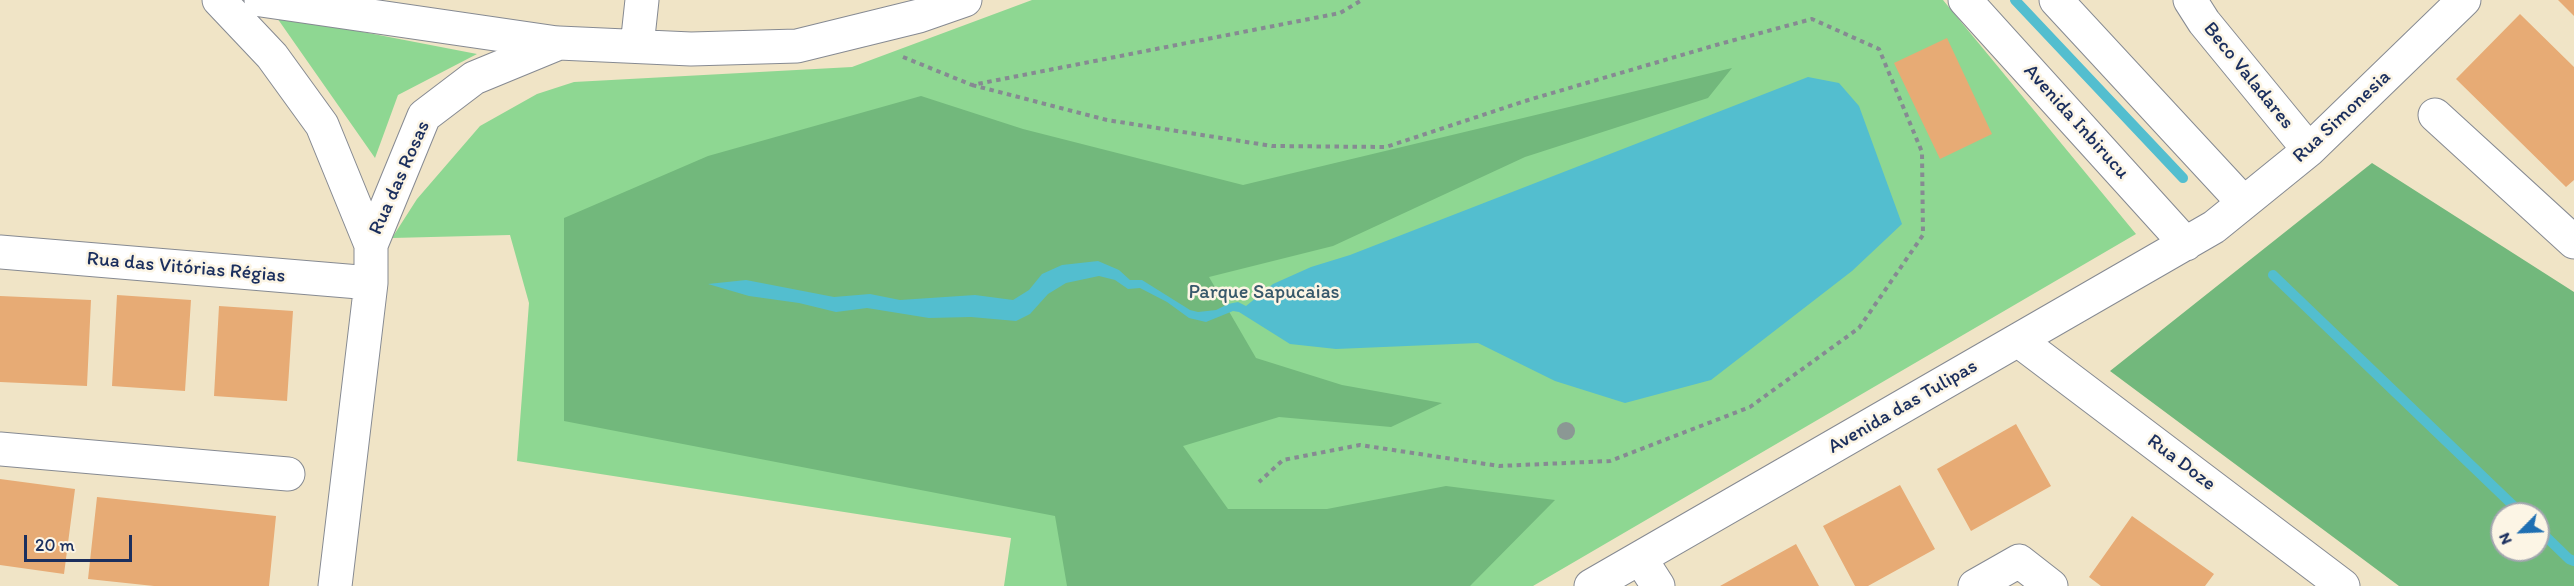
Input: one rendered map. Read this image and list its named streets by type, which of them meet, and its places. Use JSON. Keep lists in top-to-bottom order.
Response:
{
  "streets": {
    "street": [
      "Beco Valadares",
      "Rua Simonesia",
      "Avenida Inbirucu",
      "Rua das Rosas",
      "Rua das Vitórias Régias",
      "Avenida das Tulipas",
      "Rua Doze"
    ]
  },
  "crossings": [
    ["Beco Valadares", "Rua Simonesia"],
    ["Rua Simonesia", "Avenida das Tulipas"],
    ["Avenida Inbirucu", "Avenida das Tulipas"],
    ["Rua das Rosas", "Rua das Vitórias Régias"],
    ["Avenida das Tulipas", "Rua Doze"]
  ],
  "parks": ["Parque Sapucaias"],
  "scale_bar": "20 m",
  "north": "bottom left"
}
